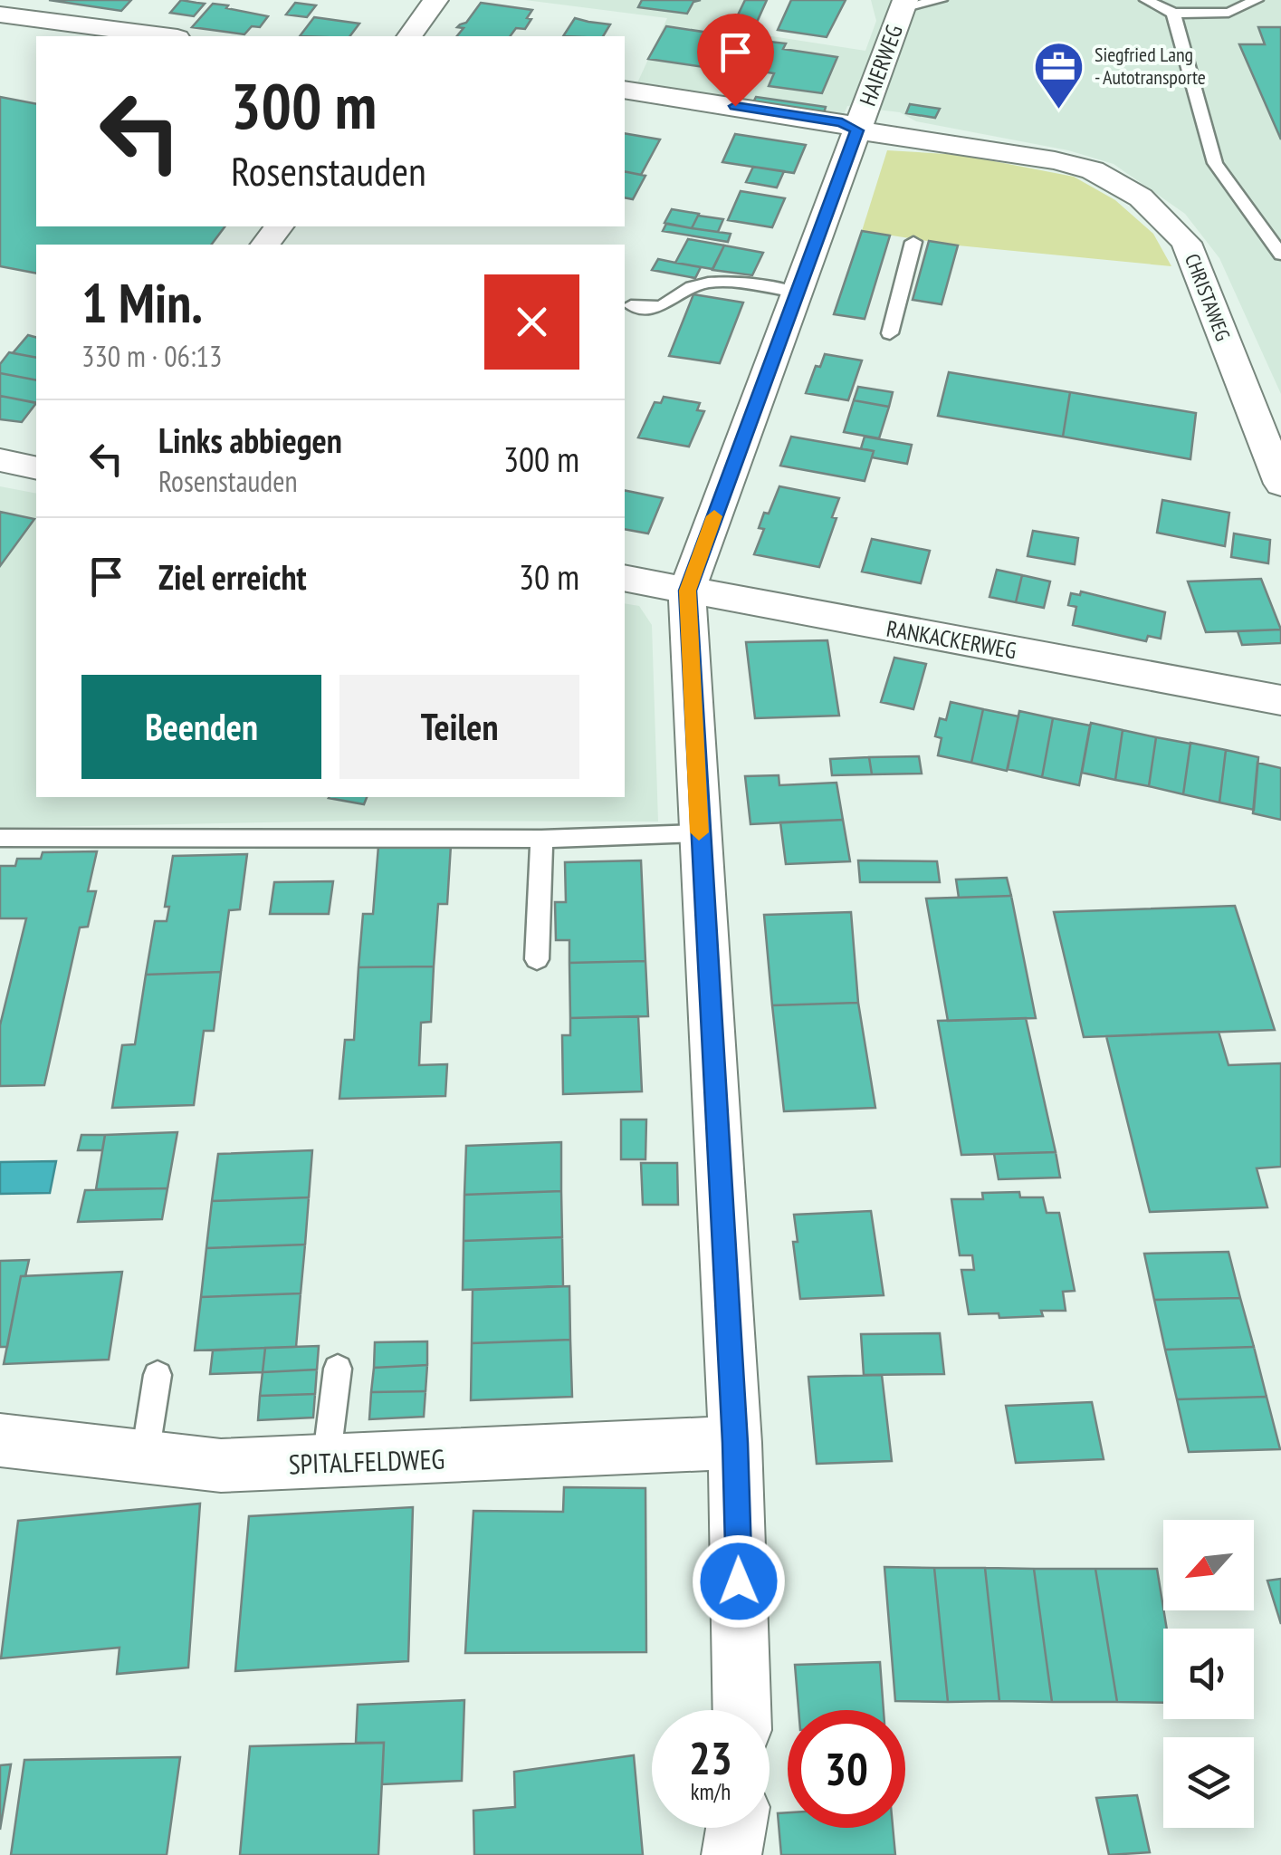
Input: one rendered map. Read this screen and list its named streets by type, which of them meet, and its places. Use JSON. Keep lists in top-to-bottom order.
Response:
{
  "streets": {
    "street": [
      "HAIERWEG",
      "CHRISTAWEG",
      "RANKACKERWEG",
      "SPITALFELDWEG"
    ]
  },
  "crossings": [
    ["HAIERWEG", "CHRISTAWEG"],
    ["HAIERWEG", "RANKACKERWEG"],
    ["HAIERWEG", "SPITALFELDWEG"]
  ],
  "places": {
    "office": ["Siegfried Lang - Autotransporte"]
  },
  "north": "bottom left",
  "page": {
    "turn": ["300 m", "Rosenstauden"],
    "heading": ["1 Min.", "330 m · 06:13"],
    "list": [
      {
        "name": "Links abbiegen",
        "note": "Rosenstauden",
        "value": "300 m"
      },
      {
        "name": "Ziel erreicht",
        "value": "30 m"
      }
    ],
    "buttons": ["Beenden", "Teilen"],
    "speed": "23 km/h",
    "limit": "30"
  }
}
